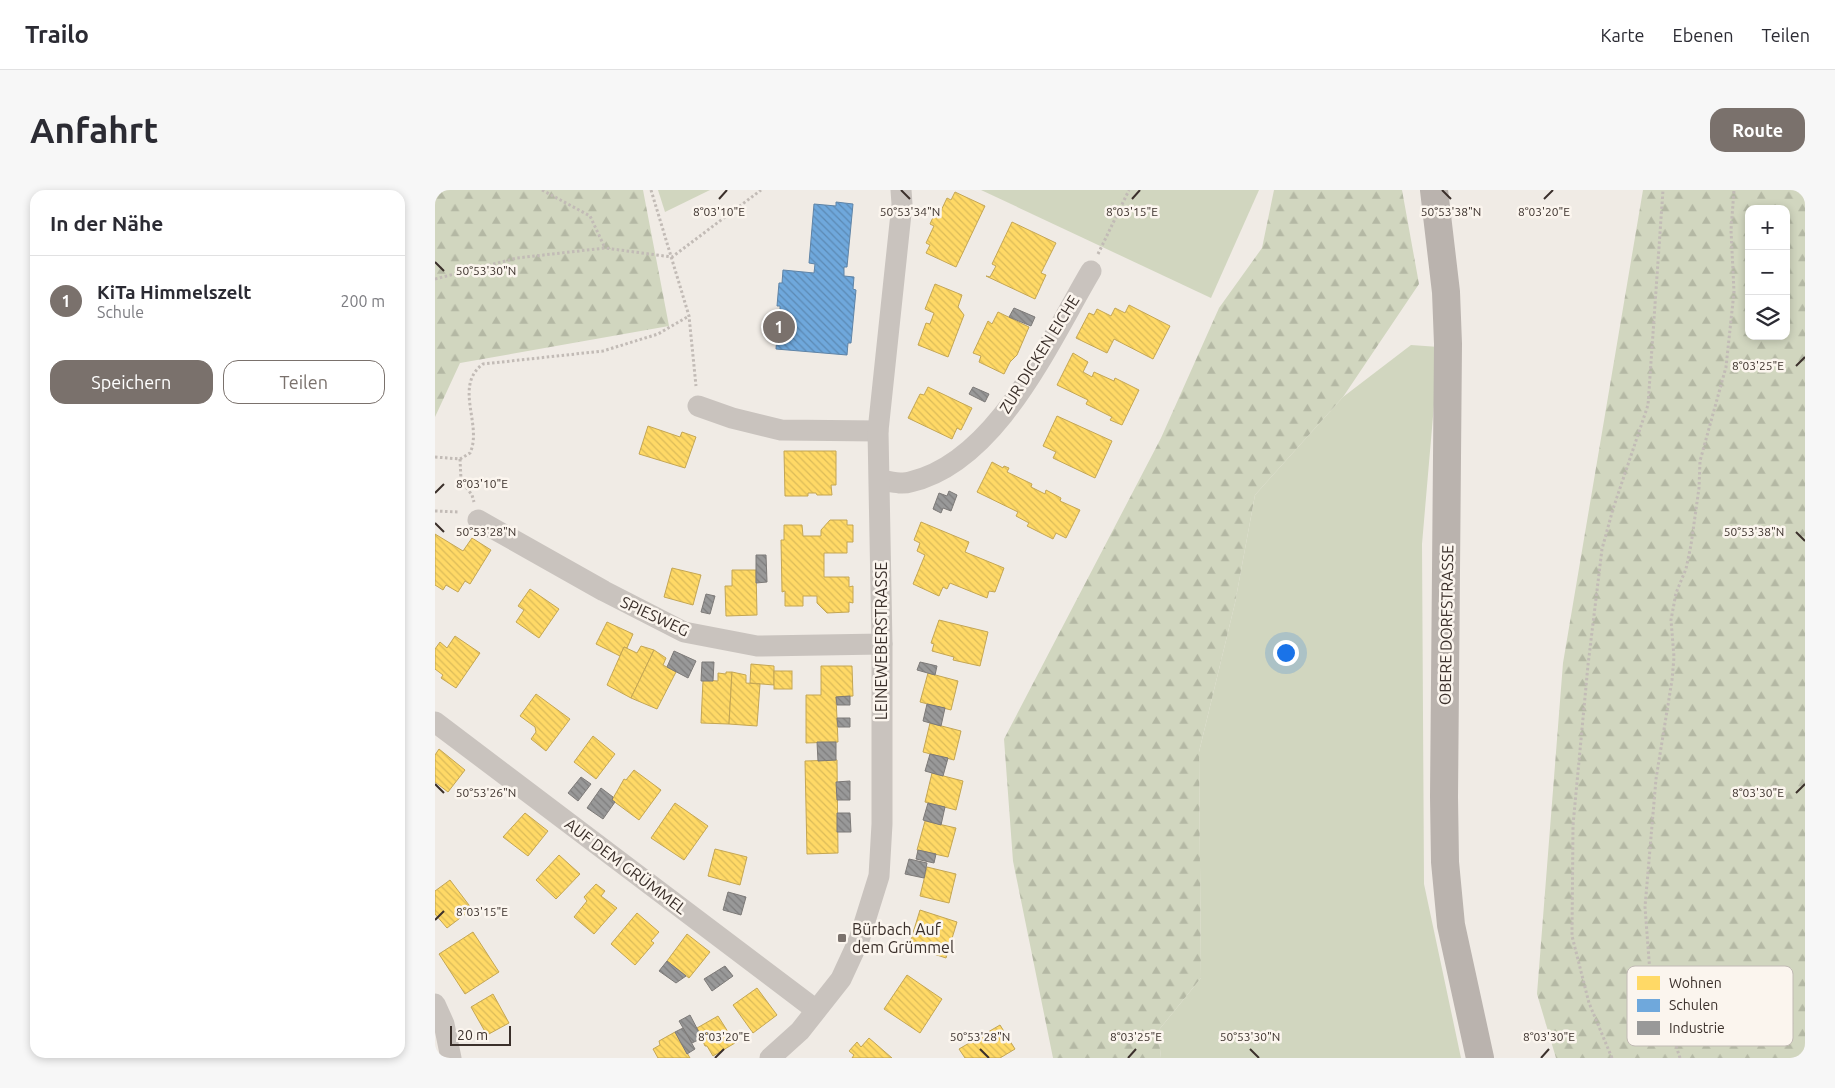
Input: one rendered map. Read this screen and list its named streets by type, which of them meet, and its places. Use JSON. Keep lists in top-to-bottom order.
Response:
{
  "streets": {
    "street": [
      "ZUR DICKEN EICHE",
      "SPIESWEG",
      "OBERE DORFSTRASSE",
      "LEINEWEBERSTRASSE",
      "AUF DEM GRÜMMEL"
    ]
  },
  "crossings": [
    ["ZUR DICKEN EICHE", "LEINEWEBERSTRASSE"],
    ["SPIESWEG", "LEINEWEBERSTRASSE"],
    ["LEINEWEBERSTRASSE", "AUF DEM GRÜMMEL"]
  ],
  "places": {
    "transit": ["Bürbach Auf dem Grümmel"]
  },
  "legend": ["Wohnen", "Schulen", "Industrie"],
  "scale_bar": "20 m",
  "page": {
    "header": "Trailo",
    "nav": ["Karte", "Ebenen", "Teilen"],
    "buttons": [
      "Route",
      ["Speichern", "Teilen"]
    ],
    "title": "Anfahrt",
    "heading": "In der Nähe",
    "map_buttons": ["+", "−"],
    "list": [
      {
        "mark": "1",
        "name": "KiTa Himmelszelt",
        "note": "Schule",
        "value": "200 m"
      }
    ],
    "pins": "1",
    "scale": "20 m"
  },
  "coordinates": [
    "50°53'34\"N",
    "50°53'38\"N",
    "8°03'10\"E",
    "8°03'15\"E",
    "8°03'20\"E",
    "50°53'30\"N",
    "8°03'25\"E",
    "50°53'28\"N",
    "50°53'26\"N",
    "8°03'30\"E"
  ]
}
